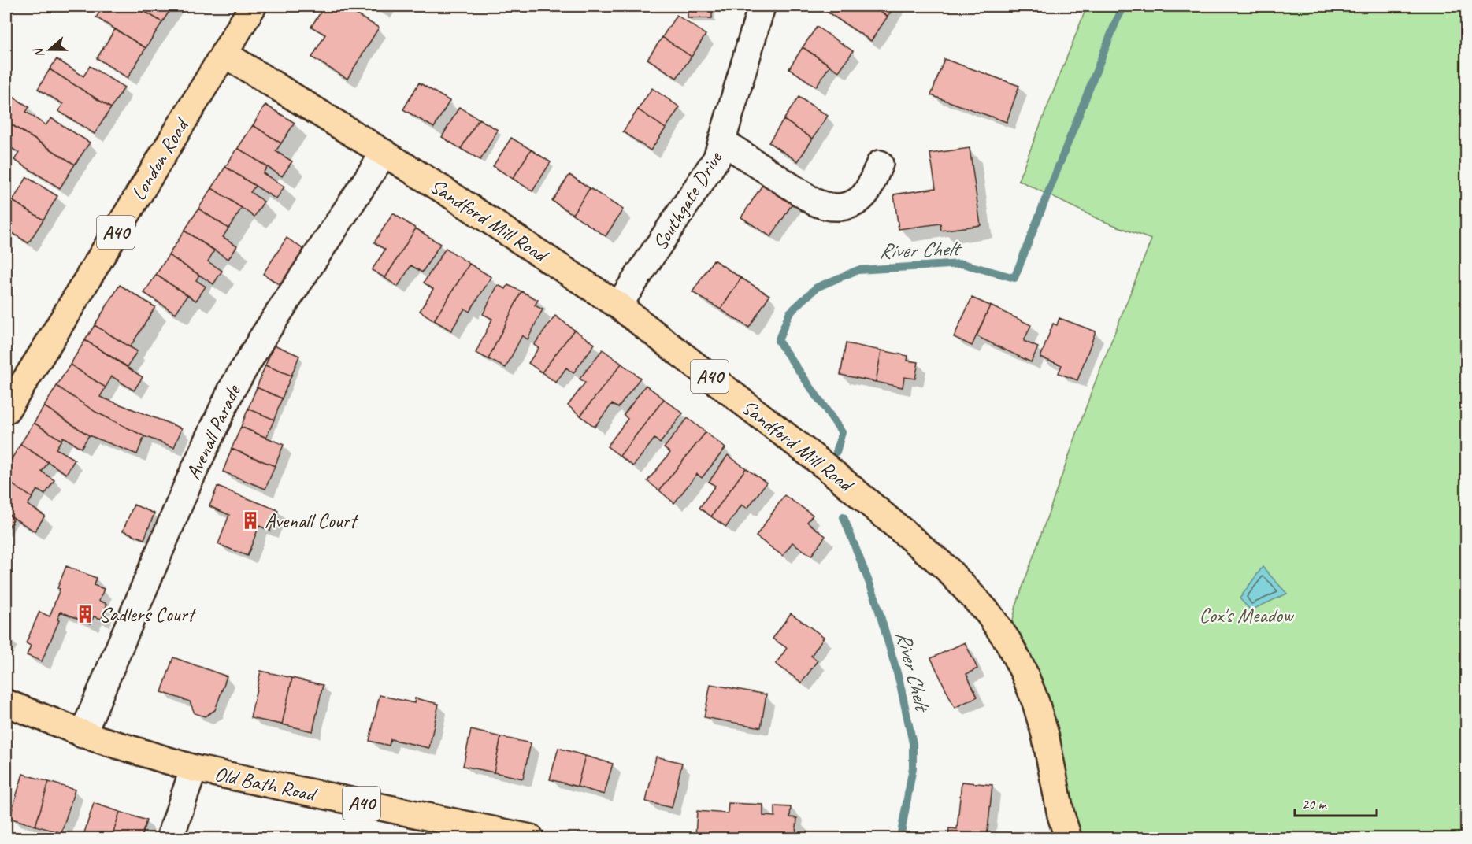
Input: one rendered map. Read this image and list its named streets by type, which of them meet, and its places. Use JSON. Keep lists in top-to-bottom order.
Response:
{
  "streets": {
    "highway": [
      "London Road",
      "Sandford Mill Road",
      "A40",
      "Old Bath Road"
    ],
    "street": ["Southgate Drive", "Avenall Parade"]
  },
  "crossings": [
    ["London Road", "Sandford Mill Road"],
    ["Southgate Drive", "Sandford Mill Road"],
    ["Sandford Mill Road", "Avenall Parade"],
    ["Avenall Parade", "Old Bath Road"]
  ],
  "water": ["River Chelt"],
  "parks": ["Cox's Meadow"],
  "places": {
    "building": ["Avenall Court", "Sadlers Court"]
  },
  "scale_bar": "20 m",
  "north": "left"
}
